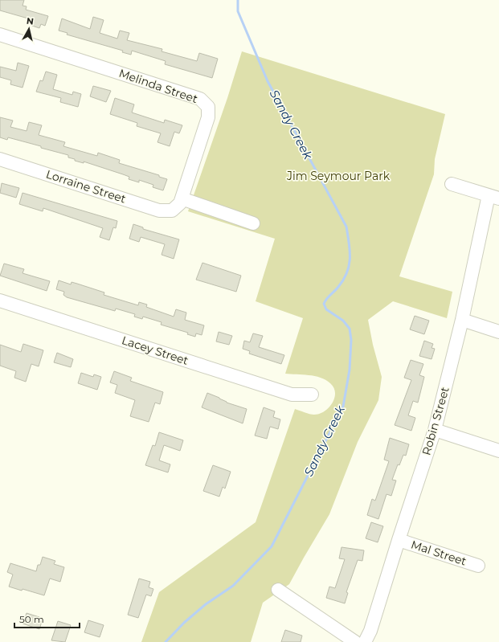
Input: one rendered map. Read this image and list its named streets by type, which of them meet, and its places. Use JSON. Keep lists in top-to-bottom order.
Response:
{
  "streets": {
    "street": [
      "Melinda Street",
      "Lorraine Street",
      "Lacey Street",
      "Robin Street",
      "Mal Street"
    ]
  },
  "crossings": [
    ["Melinda Street", "Lorraine Street"],
    ["Robin Street", "Mal Street"]
  ],
  "water": ["Sandy Creek"],
  "parks": ["Jim Seymour Park"],
  "scale_bar": "50 m",
  "north": "top"
}
